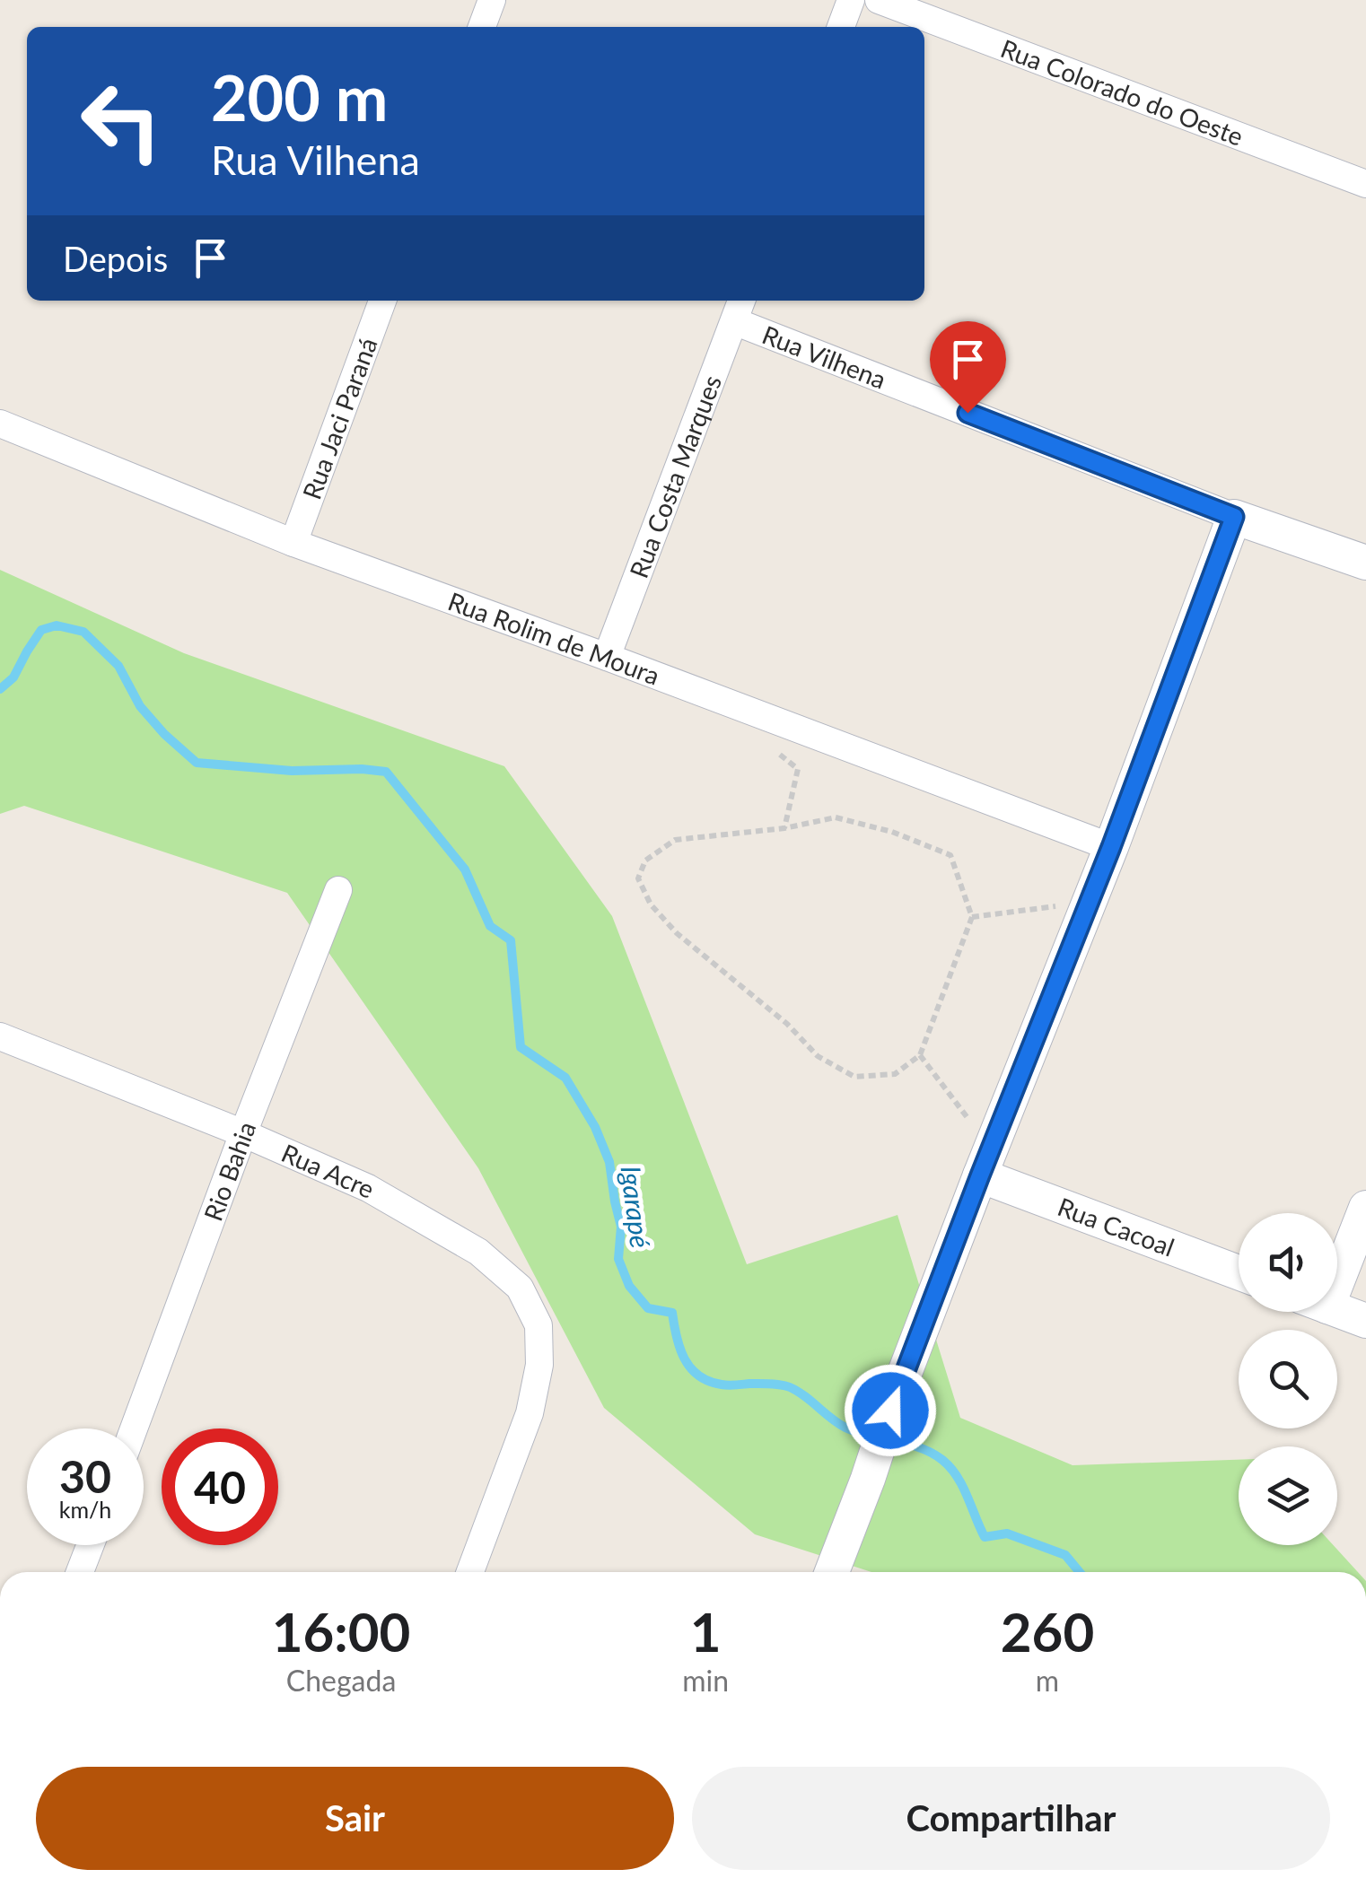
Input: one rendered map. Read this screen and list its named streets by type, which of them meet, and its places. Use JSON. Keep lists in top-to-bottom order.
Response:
{
  "streets": {
    "street": [
      "Rua Colorado do Oeste",
      "Rua Vilhena",
      "Rua Jaci Paraná",
      "Rua Costa Marques",
      "Rua Rolim de Moura",
      "Rio Bahia",
      "Rua Acre",
      "Rua Cacoal"
    ]
  },
  "crossings": [
    ["Rua Vilhena", "Rua Costa Marques"],
    ["Rua Jaci Paraná", "Rua Rolim de Moura"],
    ["Rua Costa Marques", "Rua Rolim de Moura"],
    ["Rio Bahia", "Rua Acre"]
  ],
  "water": ["Igarapé"],
  "page": {
    "turn": ["200 m", "Rua Vilhena"],
    "then": "Depois",
    "speed": "30 km/h",
    "limit": "40",
    "eta": [
      "16:00",
      "Chegada",
      "1",
      "min",
      "260",
      "m"
    ],
    "buttons": ["Sair", "Compartilhar"]
  }
}
